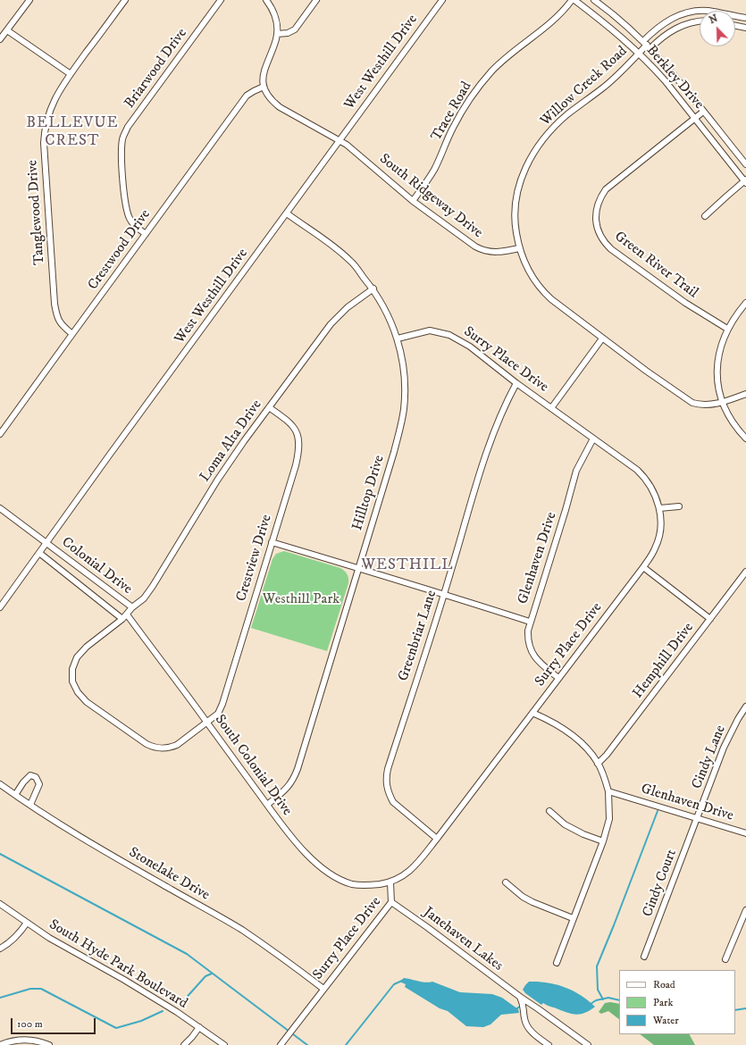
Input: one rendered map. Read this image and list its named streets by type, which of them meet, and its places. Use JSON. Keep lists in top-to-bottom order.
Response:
{
  "streets": {
    "street": [
      "West Westhill Drive",
      "Briarwood Drive",
      "Berkley Drive",
      "Willow Creek Road",
      "Trace Road",
      "South Ridgeway Drive",
      "Tanglewood Drive",
      "Crestwood Drive",
      "Green River Trail",
      "Surry Place Drive",
      "Loma Alta Drive",
      "Hilltop Drive",
      "Crestview Drive",
      "Glenhaven Drive",
      "Colonial Drive",
      "Greenbriar Lane",
      "Hemphill Drive",
      "Cindy Lane",
      "South Colonial Drive",
      "Stonelake Drive",
      "Cindy Court",
      "Janehaven Lakes",
      "South Hyde Park Boulevard"
    ]
  },
  "crossings": [
    ["West Westhill Drive", "South Ridgeway Drive"],
    ["West Westhill Drive", "Hilltop Drive"],
    ["West Westhill Drive", "Colonial Drive"],
    ["Briarwood Drive", "Crestwood Drive"],
    ["Berkley Drive", "Willow Creek Road"],
    ["Berkley Drive", "Trace Road"],
    ["Berkley Drive", "Green River Trail"],
    ["Willow Creek Road", "South Ridgeway Drive"],
    ["Trace Road", "South Ridgeway Drive"],
    ["South Ridgeway Drive", "Crestwood Drive"],
    ["Tanglewood Drive", "Crestwood Drive"],
    ["Surry Place Drive", "Hilltop Drive"],
    ["Surry Place Drive", "Glenhaven Drive"],
    ["Surry Place Drive", "Greenbriar Lane"],
    ["Surry Place Drive", "South Colonial Drive"],
    ["Surry Place Drive", "Stonelake Drive"],
    ["Surry Place Drive", "Janehaven Lakes"],
    ["Loma Alta Drive", "Hilltop Drive"],
    ["Loma Alta Drive", "Crestview Drive"],
    ["Loma Alta Drive", "Colonial Drive"],
    ["Loma Alta Drive", "South Colonial Drive"],
    ["Hilltop Drive", "South Colonial Drive"],
    ["Crestview Drive", "Colonial Drive"],
    ["Crestview Drive", "South Colonial Drive"],
    ["Glenhaven Drive", "Cindy Lane"],
    ["Glenhaven Drive", "Cindy Court"],
    ["Colonial Drive", "South Colonial Drive"],
    ["Cindy Lane", "Cindy Court"]
  ],
  "districts": ["BELLEVUE CREST", "WESTHILL"],
  "parks": ["Westhill Park"],
  "legend": ["Road", "Park", "Water"],
  "scale_bar": "100 m",
  "north": "top left"
}
